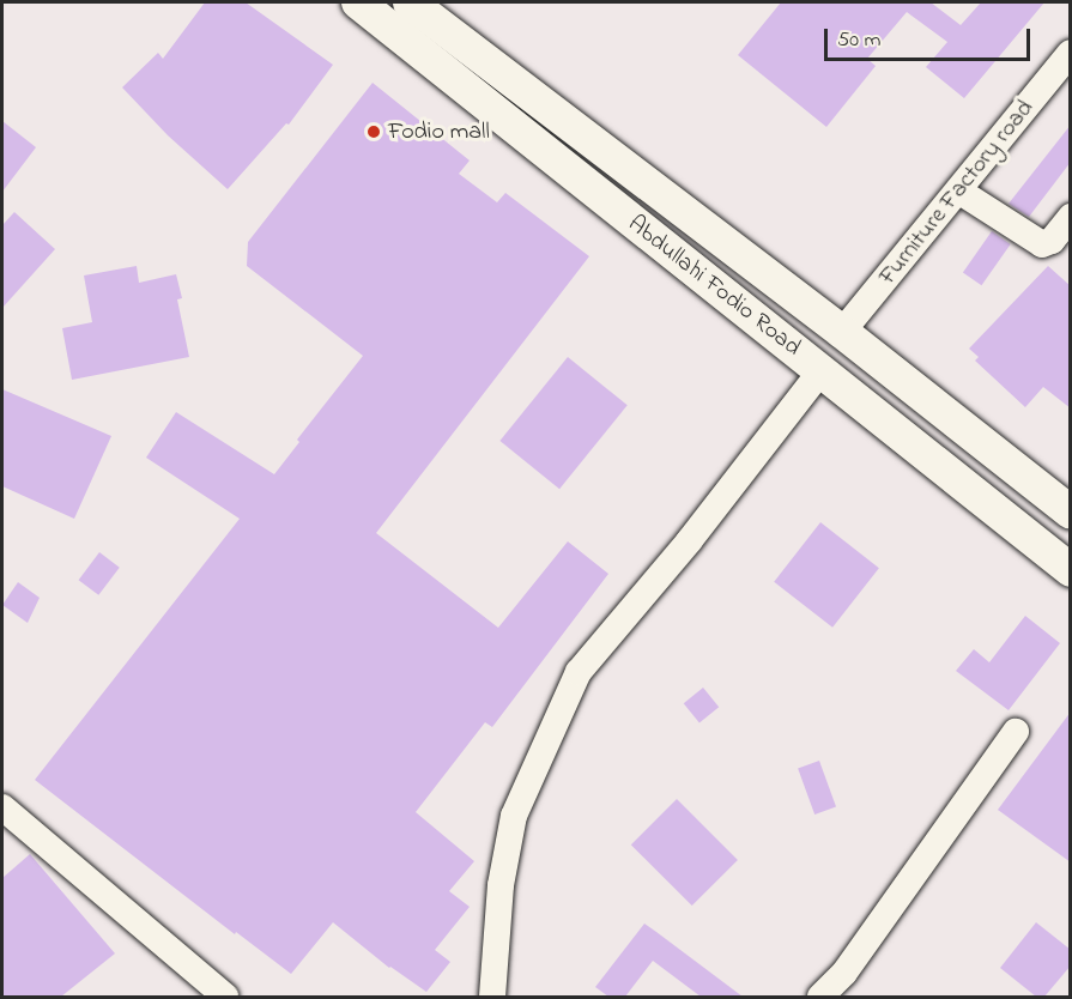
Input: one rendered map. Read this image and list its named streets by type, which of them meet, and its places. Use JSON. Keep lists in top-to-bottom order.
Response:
{
  "streets": {
    "main road": ["Abdullahi Fodio Road"],
    "street": ["Furniture Factory road"]
  },
  "crossings": [
    ["Furniture Factory road", "Abdullahi Fodio Road"]
  ],
  "places": ["Fodio mall"],
  "scale_bar": "50 m"
}
